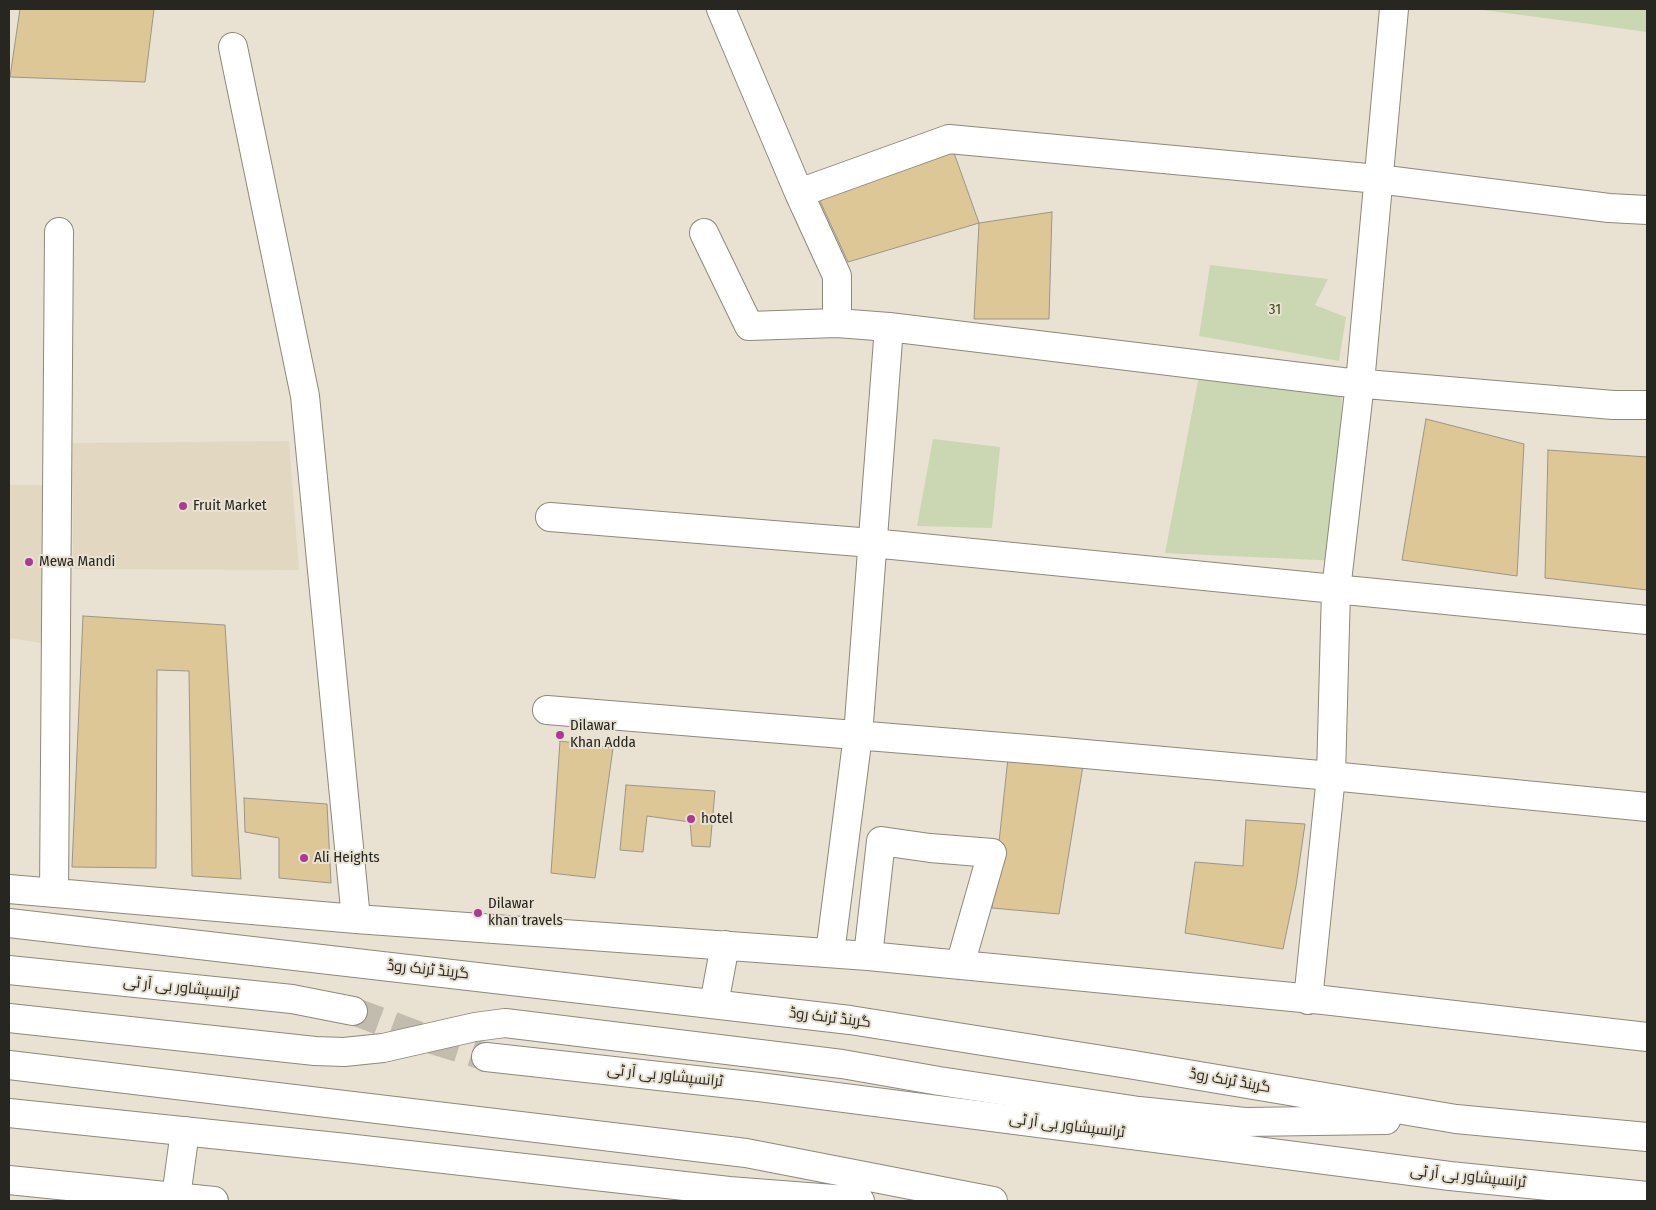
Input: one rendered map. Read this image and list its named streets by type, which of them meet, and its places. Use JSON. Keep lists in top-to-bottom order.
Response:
{
  "streets": {
    "main road": ["گرینڈ ٹرنک روڈ", "ٹرانسپشاور بی آر ٹی"]
  },
  "parks": ["31"],
  "places": [
    "Fruit Market",
    "Mewa Mandi",
    "Dilawar Khan Adda",
    "hotel",
    "Ali Heights",
    "Dilawar khan travels"
  ]
}
